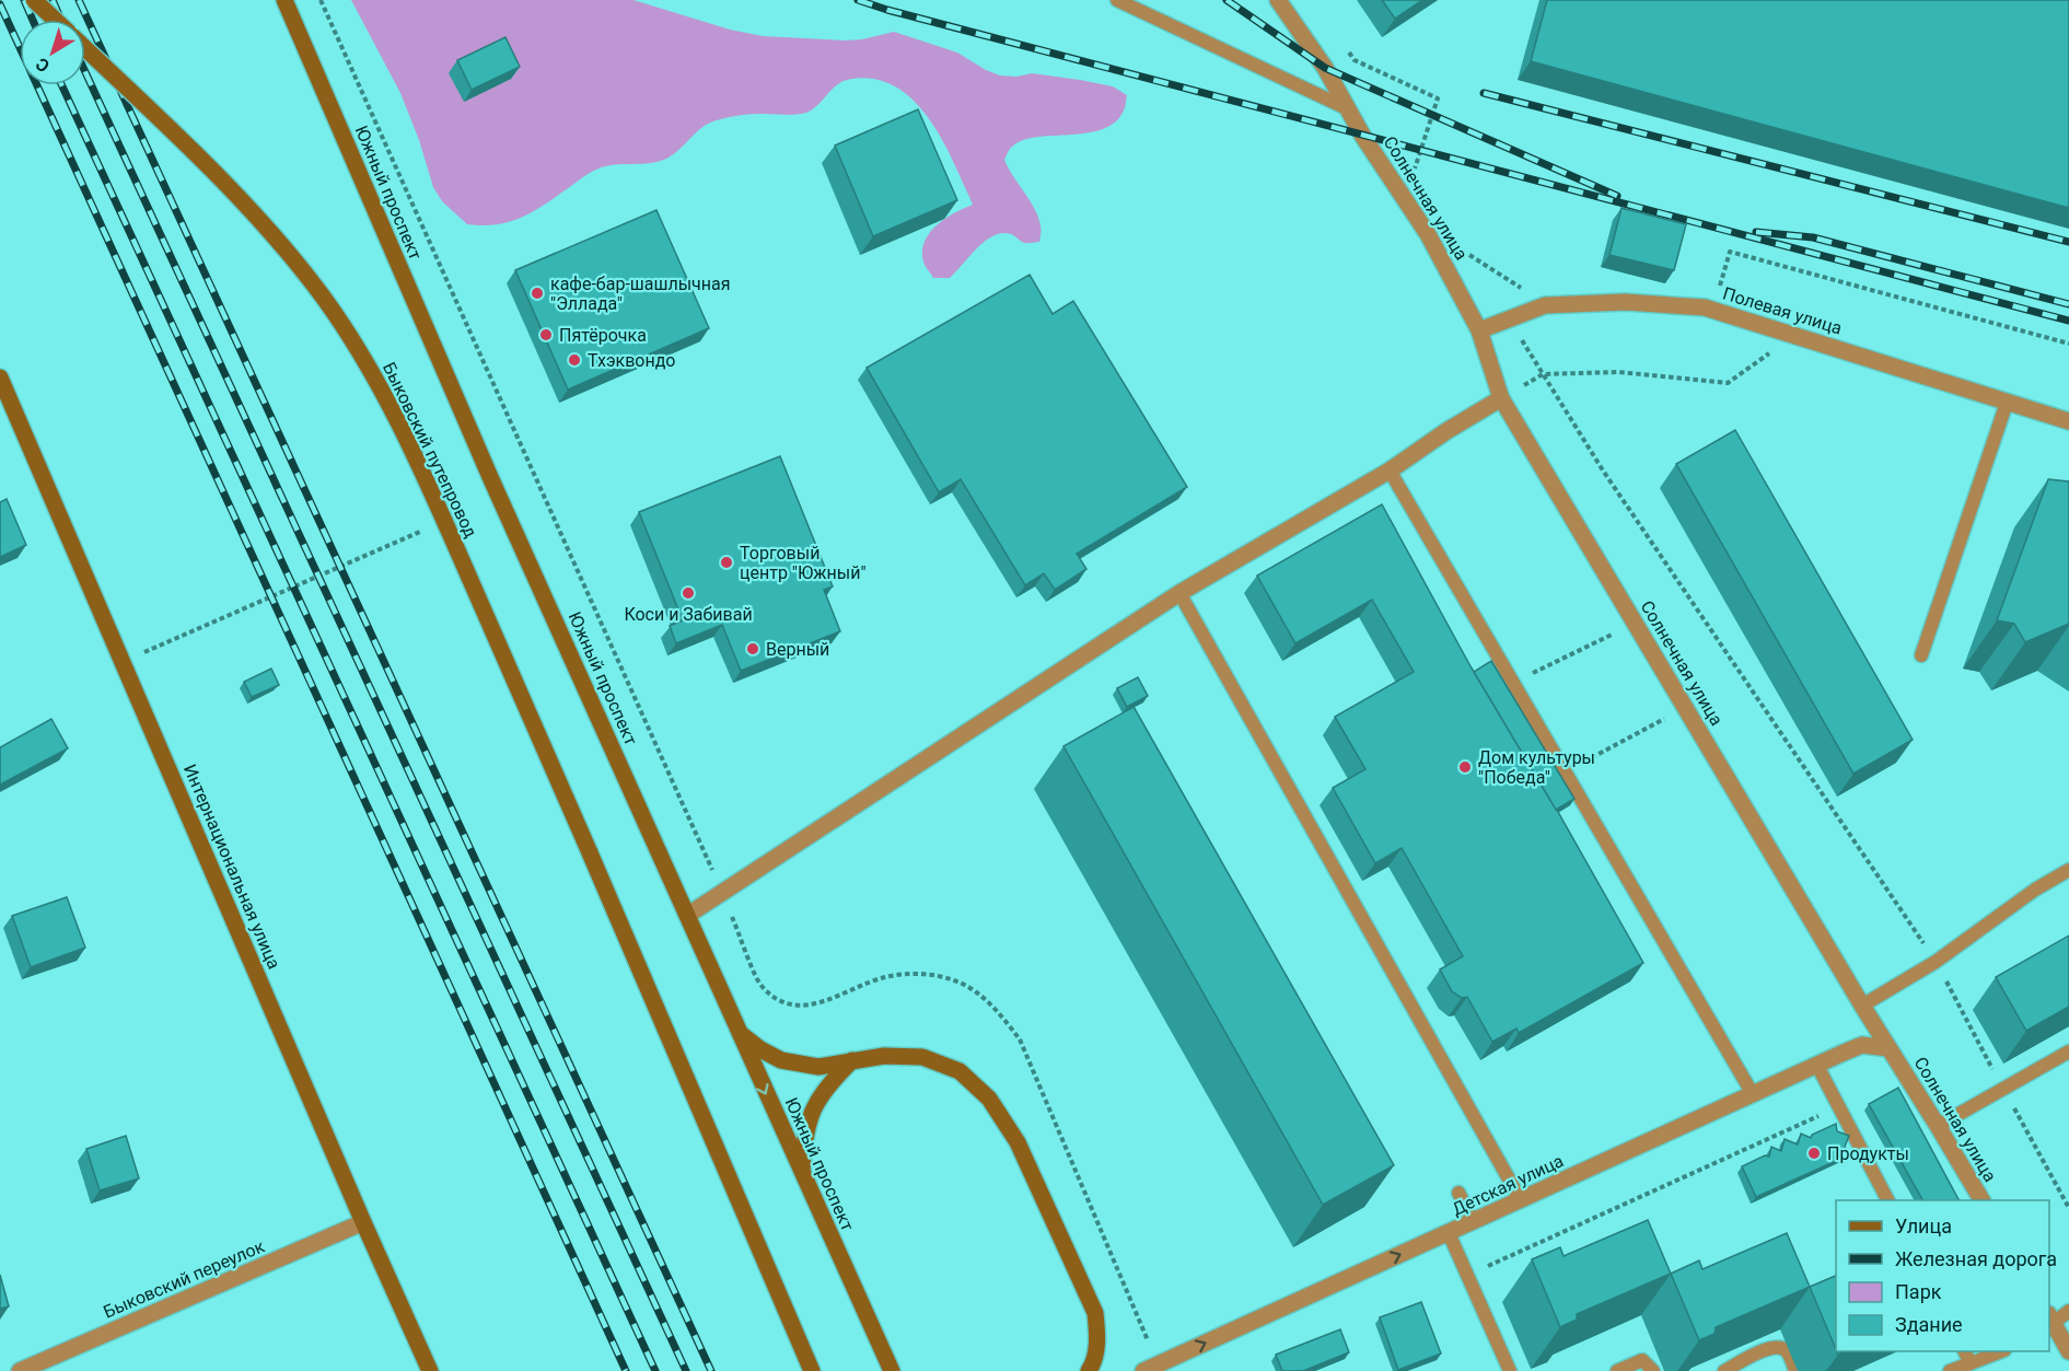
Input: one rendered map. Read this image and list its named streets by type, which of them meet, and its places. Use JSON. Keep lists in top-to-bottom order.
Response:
{
  "streets": {
    "main road": ["Южный проспект", "Быковский путепровод", "Интернациональная улица"],
    "street": [
      "Солнечная улица",
      "Полевая улица",
      "Детская улица",
      "Быковский переулок"
    ]
  },
  "crossings": [
    ["Солнечная улица", "Полевая улица"],
    ["Солнечная улица", "Детская улица"],
    ["Интернациональная улица", "Быковский переулок"]
  ],
  "one_way": ["Детская улица"],
  "places": [
    "кафе-бар-шашлычная \"Эллада\"",
    "Пятёрочка",
    "Тхэквондо",
    "Торговый центр \"Южный\"",
    "Коси и Забивай",
    "Верный",
    "Дом культуры \"Победа\"",
    "Продукты"
  ],
  "legend": [
    "Улица",
    "Железная дорога",
    "Парк",
    "Здание"
  ],
  "north": "bottom left"
}
